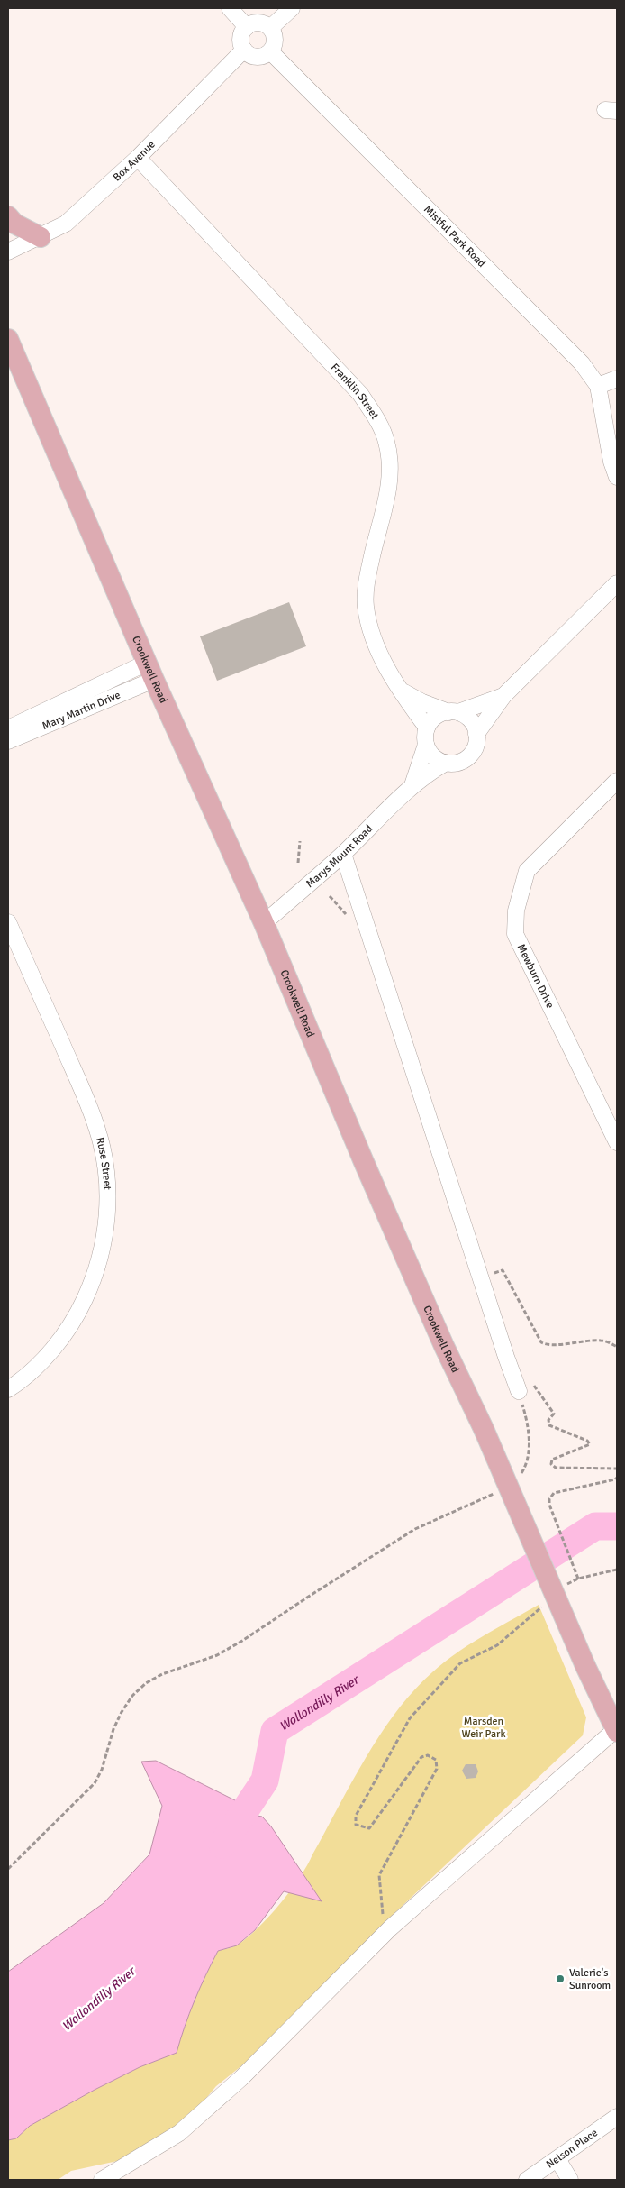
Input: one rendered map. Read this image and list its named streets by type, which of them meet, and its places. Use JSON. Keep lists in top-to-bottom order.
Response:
{
  "streets": {
    "main road": ["Crookwell Road"],
    "street": [
      "Box Avenue",
      "Mistful Park Road",
      "Franklin Street",
      "Mary Martin Drive",
      "Marys Mount Road",
      "Mewburn Drive",
      "Ruse Street",
      "Nelson Place"
    ]
  },
  "crossings": [
    ["Box Avenue", "Mistful Park Road"],
    ["Box Avenue", "Franklin Street"],
    ["Franklin Street", "Marys Mount Road"],
    ["Crookwell Road", "Mary Martin Drive"],
    ["Crookwell Road", "Marys Mount Road"]
  ],
  "water": ["Wollondilly River"],
  "parks": ["Marsden Weir Park"],
  "places": ["Valerie's Sunroom"]
}
